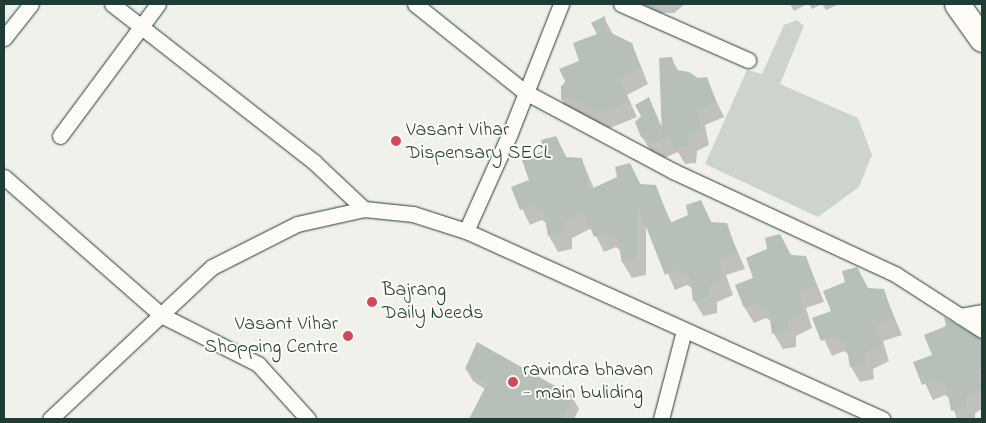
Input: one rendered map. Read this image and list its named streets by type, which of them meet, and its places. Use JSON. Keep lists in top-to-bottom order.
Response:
{
  "places": [
    "Vasant Vihar Dispensary SECL",
    "Bajrang Daily Needs",
    "Vasant Vihar Shopping Centre",
    "ravindra bhavan - main buliding"
  ]
}
